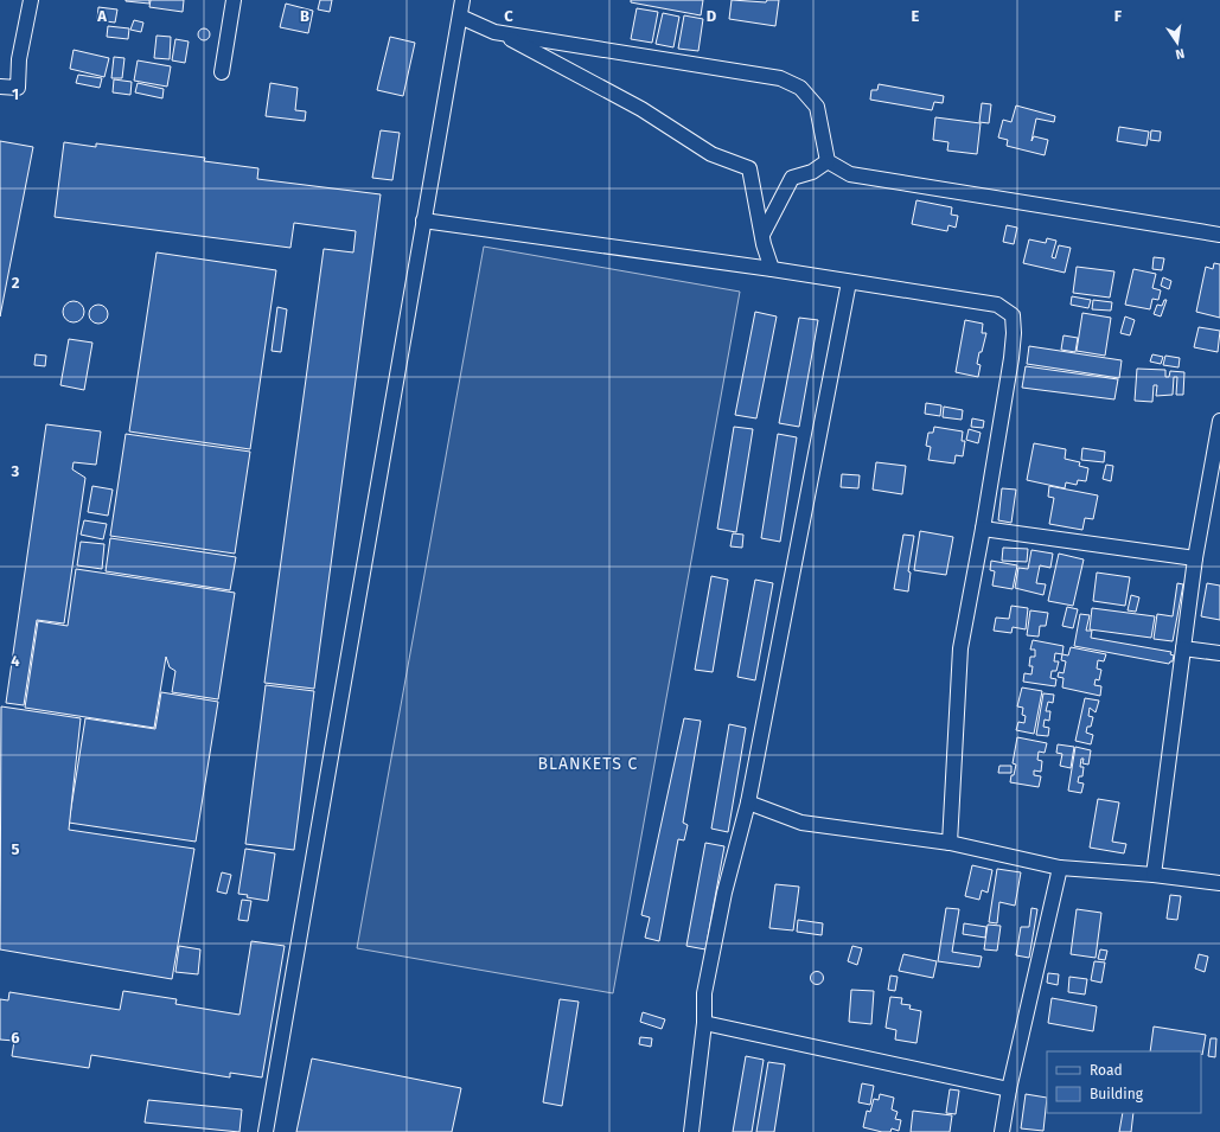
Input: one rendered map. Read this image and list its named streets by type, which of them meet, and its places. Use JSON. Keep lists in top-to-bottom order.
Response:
{
  "districts": ["BLANKETS C"],
  "legend": ["Road", "Building"],
  "north": "bottom",
  "grid": {
    "columns": [
      "A",
      "B",
      "C",
      "D",
      "E",
      "F"
    ],
    "rows": [
      "1",
      "2",
      "3",
      "4",
      "5",
      "6"
    ]
  }
}
